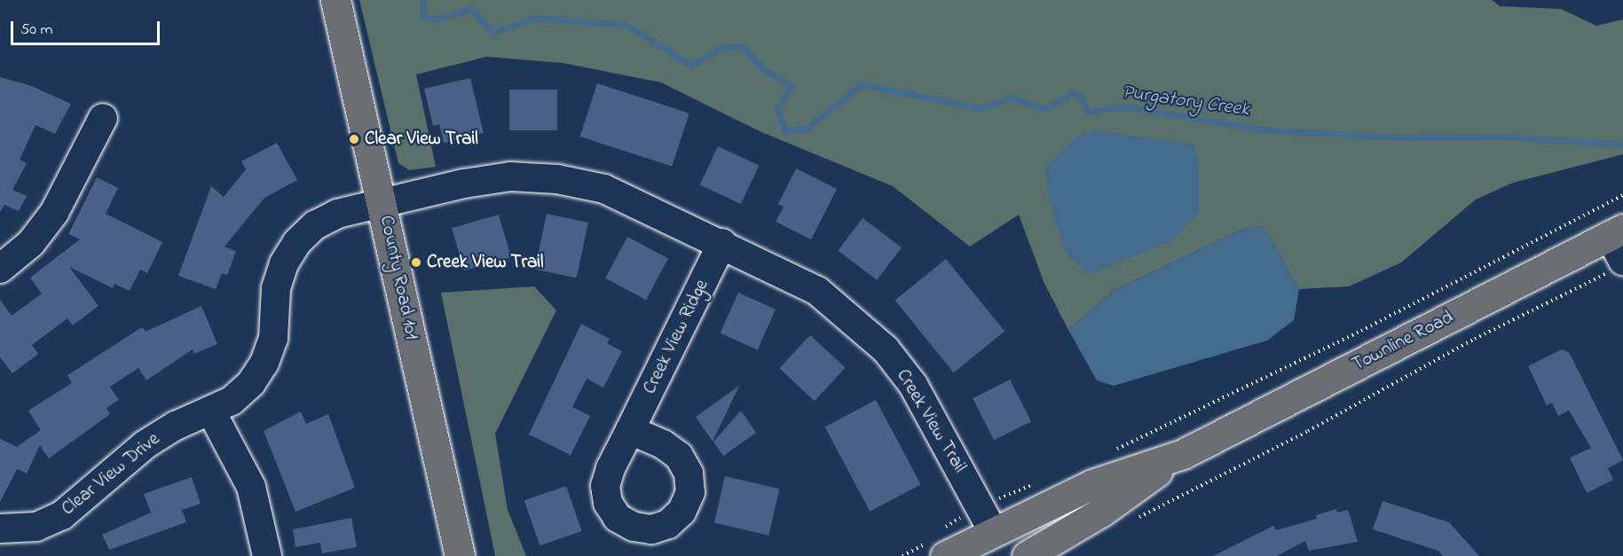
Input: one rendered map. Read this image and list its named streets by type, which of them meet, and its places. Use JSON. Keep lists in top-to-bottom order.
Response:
{
  "streets": {
    "main road": ["County Road 101", "Townline Road"],
    "street": ["Creek View Ridge", "Creek View Trail", "Clear View Drive"]
  },
  "crossings": [
    ["County Road 101", "Creek View Trail"],
    ["County Road 101", "Clear View Drive"],
    ["Creek View Ridge", "Creek View Trail"],
    ["Townline Road", "Creek View Trail"],
    ["Creek View Trail", "Clear View Drive"]
  ],
  "water": ["Purgatory Creek"],
  "places": ["Clear View Trail", "Creek View Trail"],
  "scale_bar": "50 m"
}
